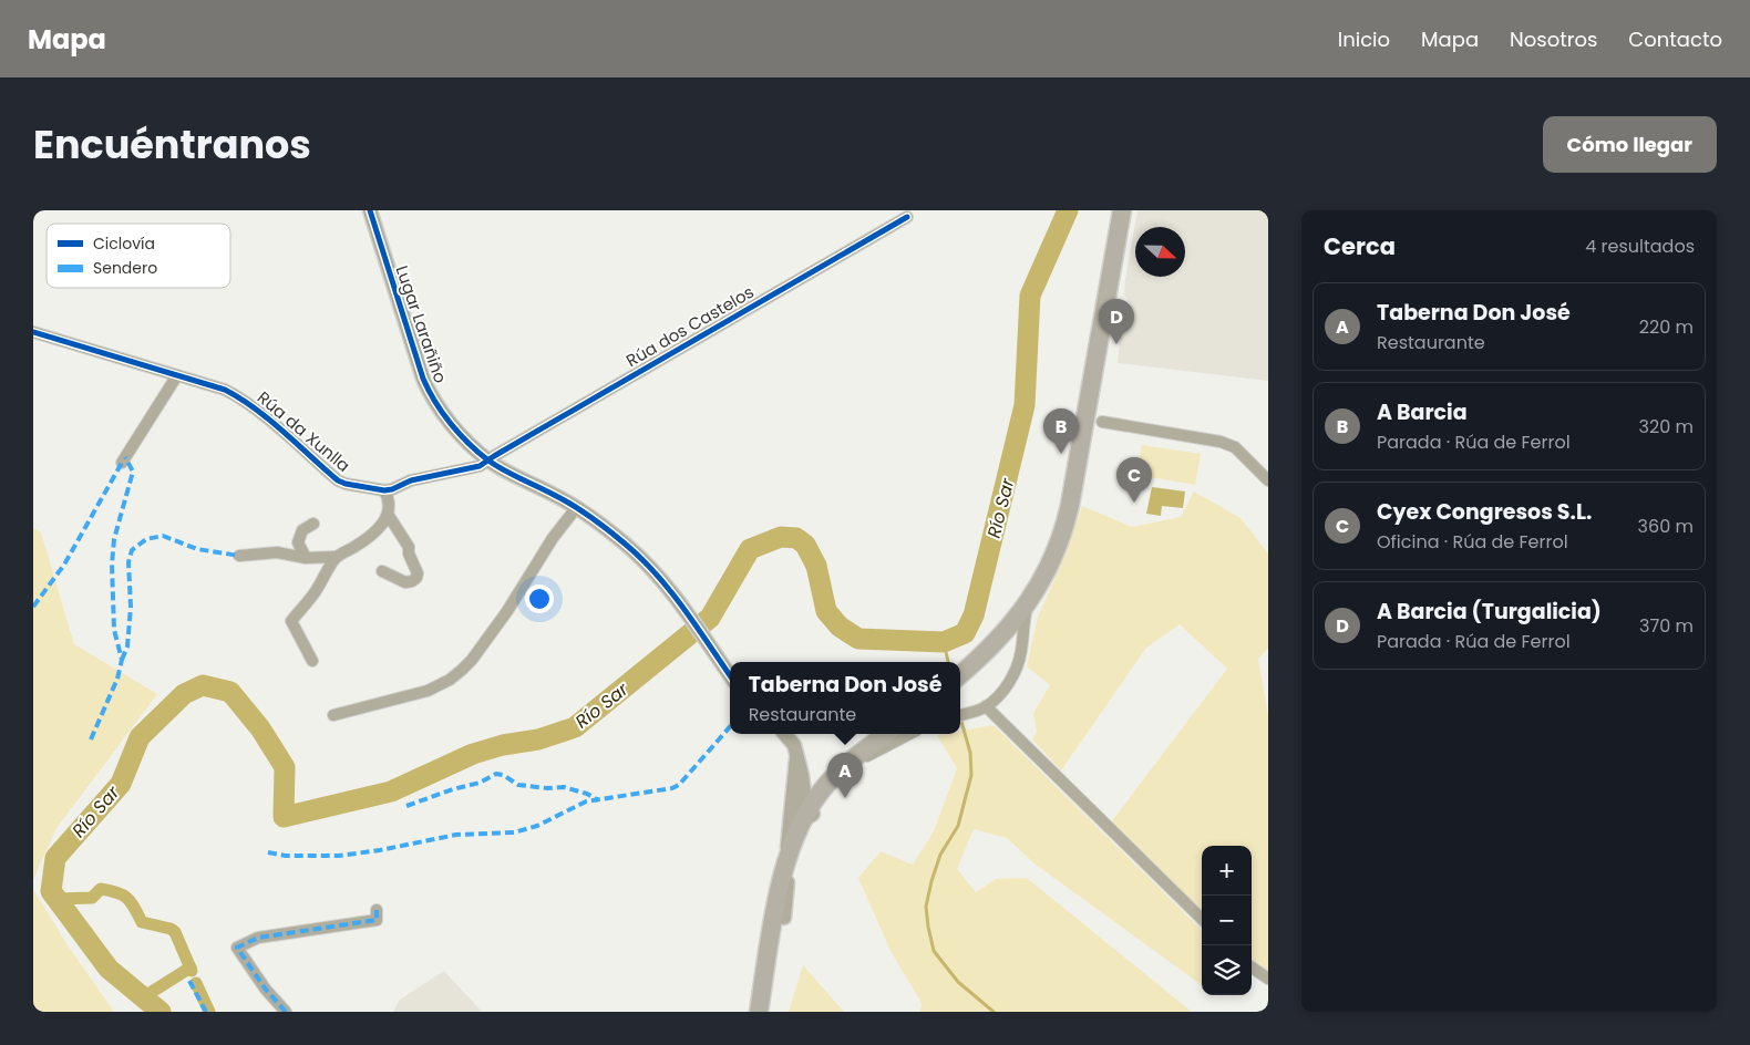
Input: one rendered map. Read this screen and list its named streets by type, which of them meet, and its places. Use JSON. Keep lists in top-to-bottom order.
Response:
{
  "streets": {
    "street": ["Lugar Larañiño", "Rúa dos Castelos", "Rúa da Xunlla"]
  },
  "crossings": [
    ["Lugar Larañiño", "Rúa dos Castelos"]
  ],
  "water": ["Río Sar"],
  "legend": ["Ciclovía", "Sendero"],
  "north": "right",
  "page": {
    "header": "Mapa",
    "nav": [
      "Inicio",
      "Mapa",
      "Nosotros",
      "Contacto"
    ],
    "title": "Encuéntranos",
    "buttons": "Cómo llegar",
    "heading": ["Cerca", "4 resultados"],
    "list": [
      {
        "mark": "A",
        "name": "Taberna Don José",
        "note": "Restaurante",
        "value": "220 m"
      },
      {
        "mark": "B",
        "name": "A Barcia",
        "note": "Parada · Rúa de Ferrol",
        "value": "320 m"
      },
      {
        "mark": "C",
        "name": "Cyex Congresos S.L.",
        "note": "Oficina · Rúa de Ferrol",
        "value": "360 m"
      },
      {
        "mark": "D",
        "name": "A Barcia (Turgalicia)",
        "note": "Parada · Rúa de Ferrol",
        "value": "370 m"
      }
    ],
    "pins": [
      "D",
      "B",
      "C",
      "A"
    ],
    "popup": ["Taberna Don José", "Restaurante"],
    "map_buttons": ["+", "−"]
  }
}
